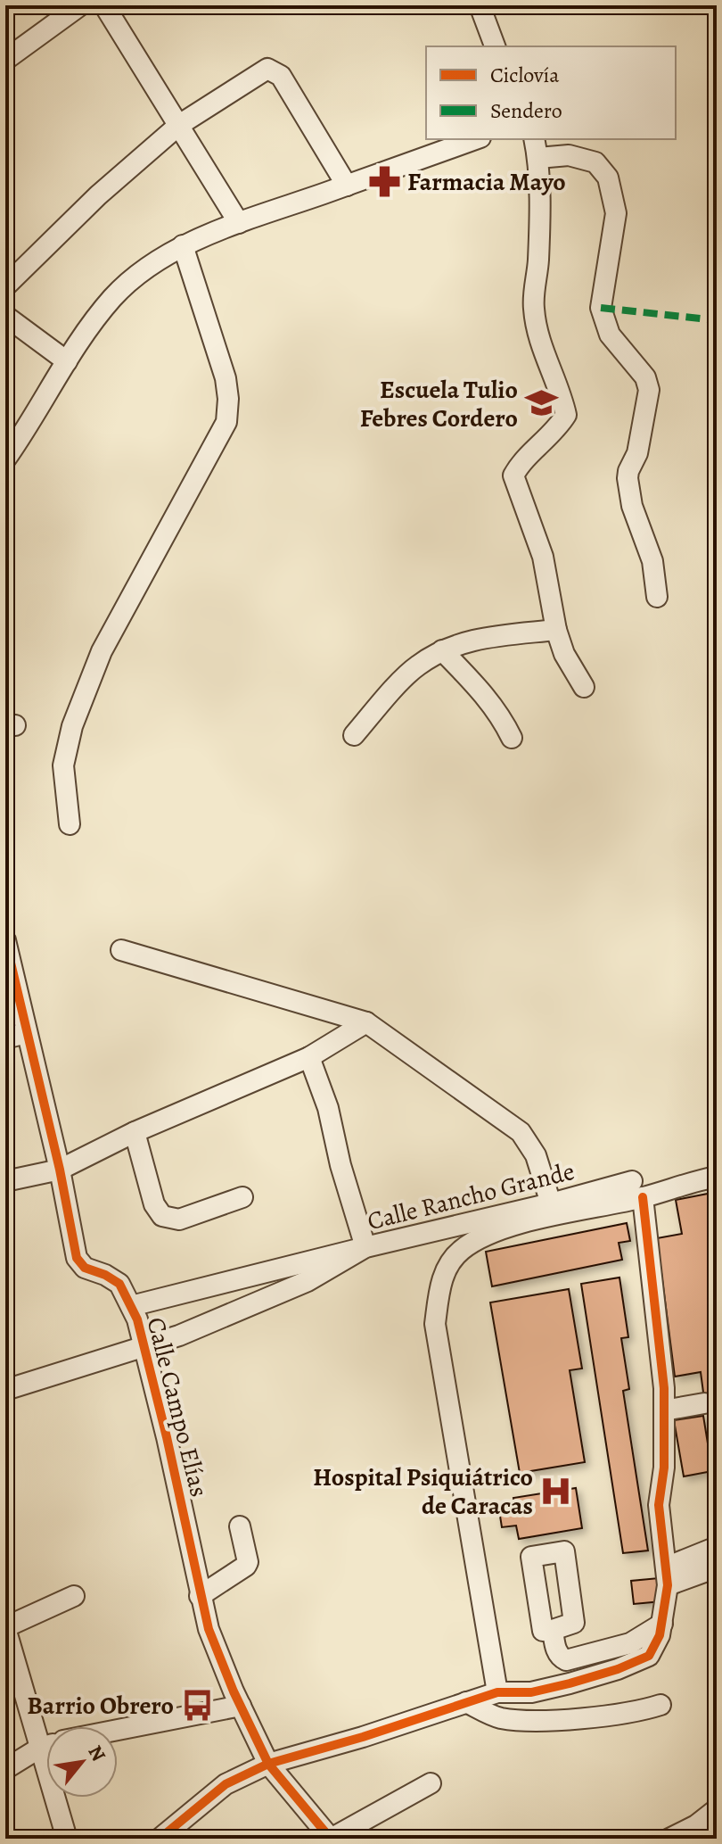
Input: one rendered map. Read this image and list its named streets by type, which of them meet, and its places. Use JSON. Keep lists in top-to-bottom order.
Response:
{
  "streets": {
    "street": ["Calle Rancho Grande", "Calle Campo Elías"]
  },
  "crossings": [
    ["Calle Rancho Grande", "Calle Campo Elías"]
  ],
  "places": {
    "pharmacy": ["Farmacia Mayo"],
    "school or university": ["Escuela Tulio Febres Cordero"],
    "hospital": ["Hospital Psiquiátrico de Caracas"],
    "bus stop": ["Barrio Obrero"]
  },
  "legend": ["Ciclovía", "Sendero"],
  "north": "top right"
}
